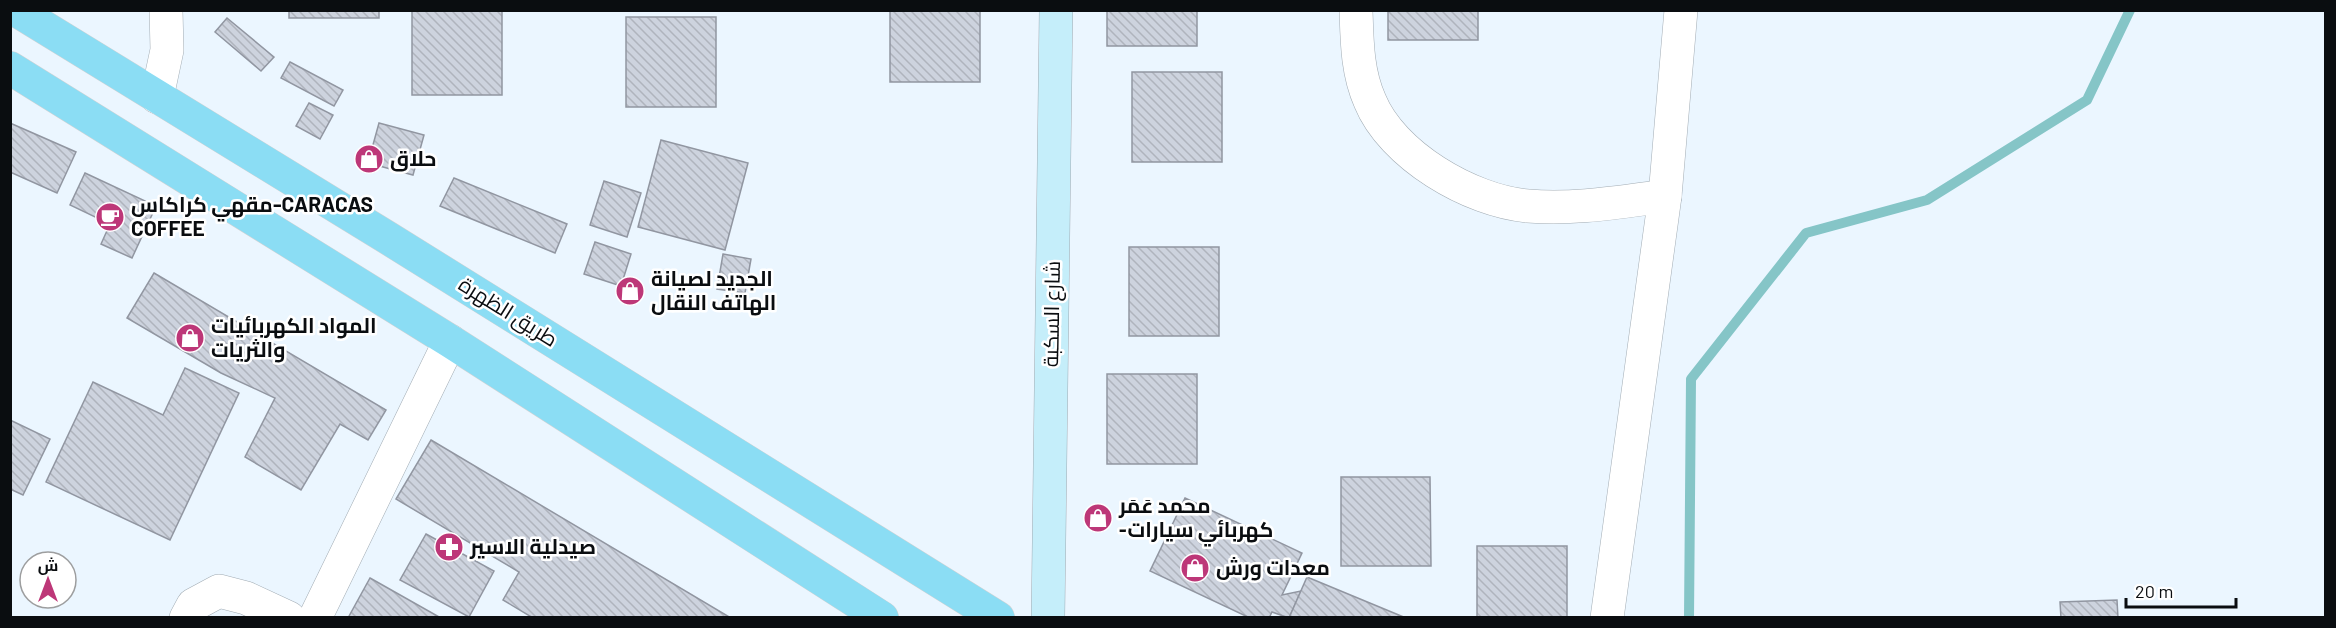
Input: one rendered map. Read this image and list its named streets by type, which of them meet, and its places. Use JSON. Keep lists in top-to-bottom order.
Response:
{
  "streets": {
    "main road": ["طريق الظهرة", "شارع السكبة"]
  },
  "places": {
    "shop": [
      "حلاق",
      "الجديد لصيانة الهاتف النقال",
      "المواد الكهربائيات والثريات",
      "محمد عَمَر -كهربائي سيارات",
      "معدات ورش"
    ],
    "cafe": ["مقهي كراكاس-CARACAS COFFEE"],
    "pharmacy": ["صيدلية الاسير"]
  },
  "scale_bar": "20 m",
  "north": "top"
}
